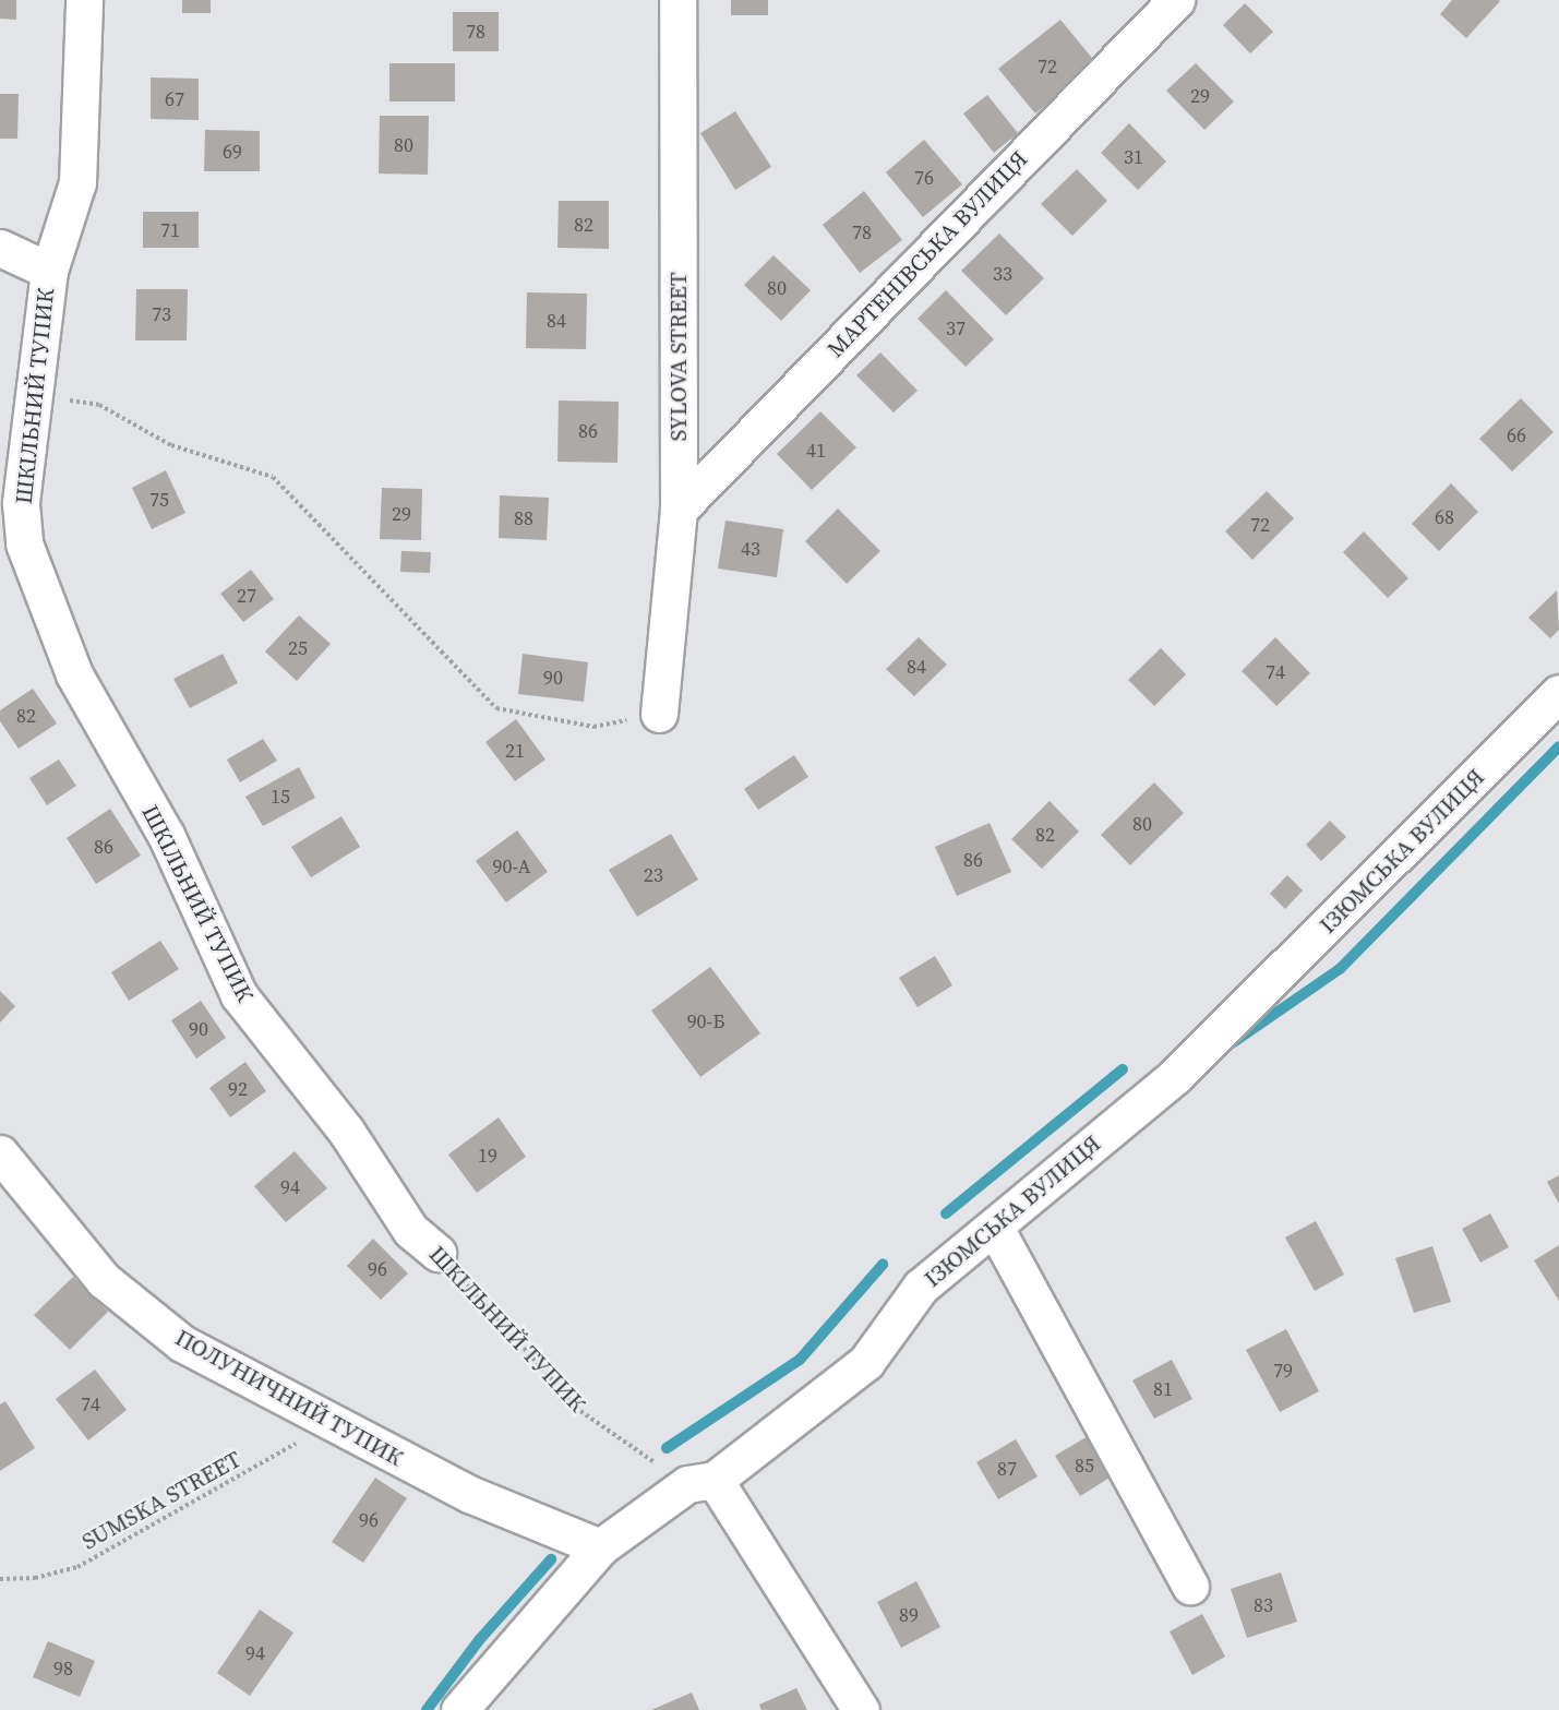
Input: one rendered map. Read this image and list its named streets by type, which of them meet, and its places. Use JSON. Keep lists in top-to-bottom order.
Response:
{
  "streets": {
    "street": [
      "МАРТЕНІВСЬКА ВУЛИЦЯ",
      "SYLOVA STREET",
      "ШКІЛЬНИЙ ТУПИК",
      "ІЗЮМСЬКА ВУЛИЦЯ",
      "ПОЛУНИЧНИЙ ТУПИК"
    ],
    "path": ["SUMSKA STREET"]
  },
  "crossings": [
    ["МАРТЕНІВСЬКА ВУЛИЦЯ", "SYLOVA STREET"],
    ["ШКІЛЬНИЙ ТУПИК", "ІЗЮМСЬКА ВУЛИЦЯ"],
    ["ІЗЮМСЬКА ВУЛИЦЯ", "ПОЛУНИЧНИЙ ТУПИК"],
    ["ПОЛУНИЧНИЙ ТУПИК", "SUMSKA STREET"]
  ],
  "house_numbers": [
    "78",
    "72",
    "29",
    "67",
    "80",
    "69",
    "31",
    "76",
    "82",
    "71",
    "78",
    "33",
    "80",
    "73",
    "84",
    "37",
    "86",
    "66",
    "41",
    "75",
    "29",
    "68",
    "88",
    "72",
    "43",
    "27",
    "25",
    "84",
    "74",
    "90",
    "82",
    "21",
    "15",
    "80",
    "82",
    "86",
    "86",
    "90-А",
    "23",
    "90-Б",
    "90",
    "92",
    "19",
    "94",
    "96",
    "79",
    "81",
    "74",
    "85",
    "87",
    "96",
    "83",
    "89",
    "94",
    "98"
  ]
}
